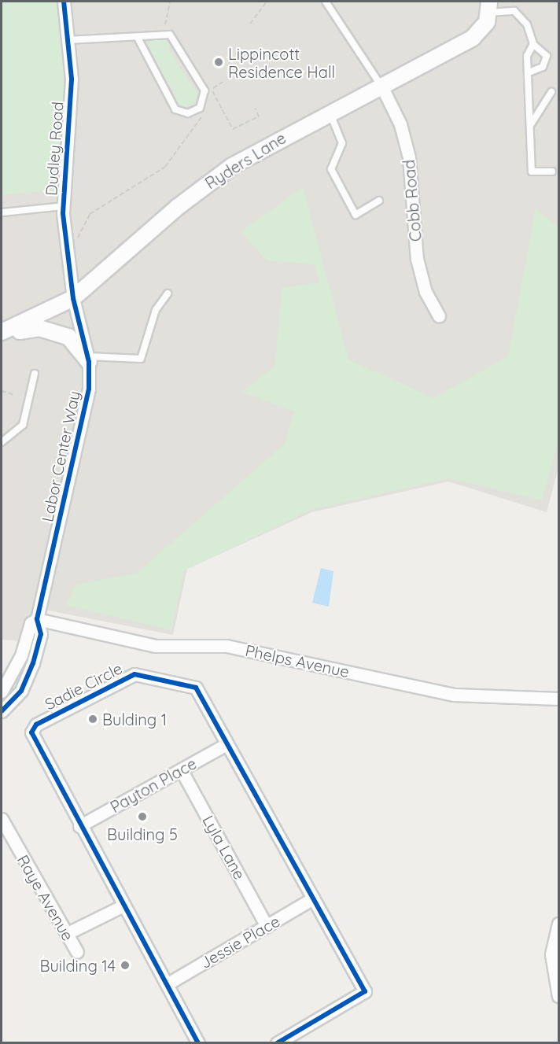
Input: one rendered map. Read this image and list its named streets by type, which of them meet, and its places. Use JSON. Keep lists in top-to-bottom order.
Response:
{
  "streets": {
    "main road": ["Ryders Lane"],
    "street": [
      "Dudley Road",
      "Cobb Road",
      "Labor Center Way",
      "Phelps Avenue",
      "Sadie Circle",
      "Payton Place",
      "Lyla Lane",
      "Raye Avenue",
      "Jessie Place"
    ]
  },
  "crossings": [
    ["Dudley Road", "Ryders Lane"],
    ["Dudley Road", "Labor Center Way"],
    ["Ryders Lane", "Cobb Road"],
    ["Ryders Lane", "Labor Center Way"],
    ["Labor Center Way", "Phelps Avenue"],
    ["Sadie Circle", "Payton Place"],
    ["Sadie Circle", "Jessie Place"],
    ["Payton Place", "Lyla Lane"],
    ["Lyla Lane", "Jessie Place"]
  ],
  "places": [
    "Lippincott Residence Hall",
    "Bulding 1",
    "Building 5",
    "Building 14"
  ]
}
